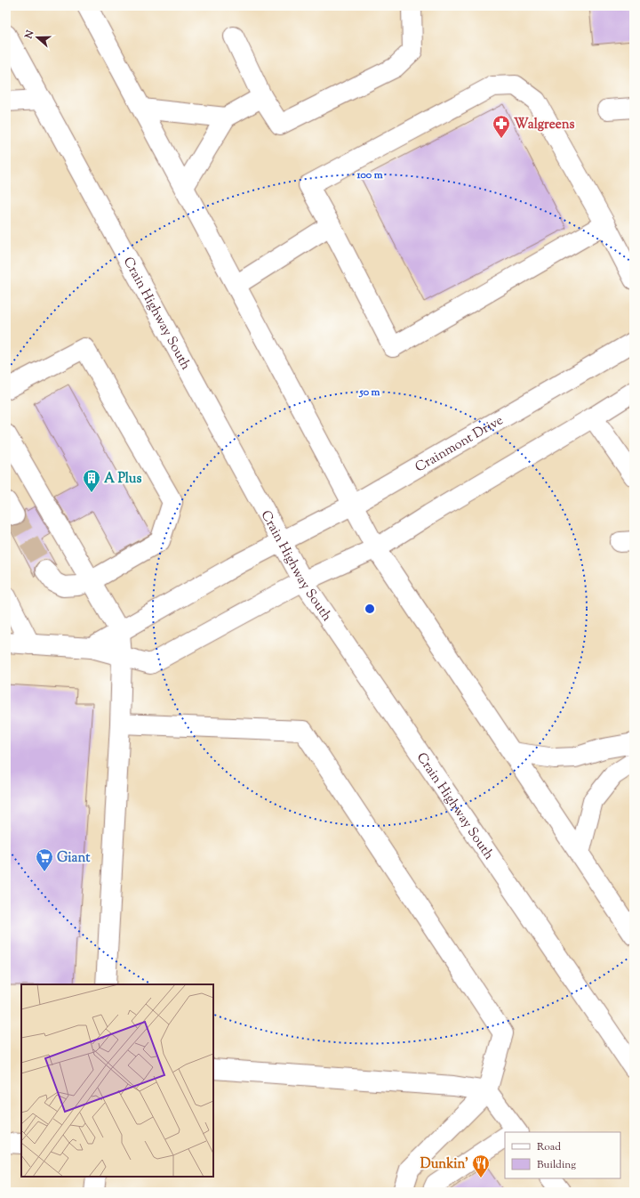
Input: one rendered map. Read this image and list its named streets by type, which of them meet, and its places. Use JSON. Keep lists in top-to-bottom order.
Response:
{
  "streets": {
    "main road": ["Crain Highway South", "Crainmont Drive"]
  },
  "crossings": [
    ["Crain Highway South", "Crainmont Drive"]
  ],
  "places": {
    "pharmacy": ["Walgreens"],
    "building": ["A Plus"],
    "supermarket": ["Giant"],
    "restaurant": ["Dunkin'"]
  },
  "legend": ["Road", "Building"],
  "north": "left",
  "rings": ["100 m", "50 m"]
}
